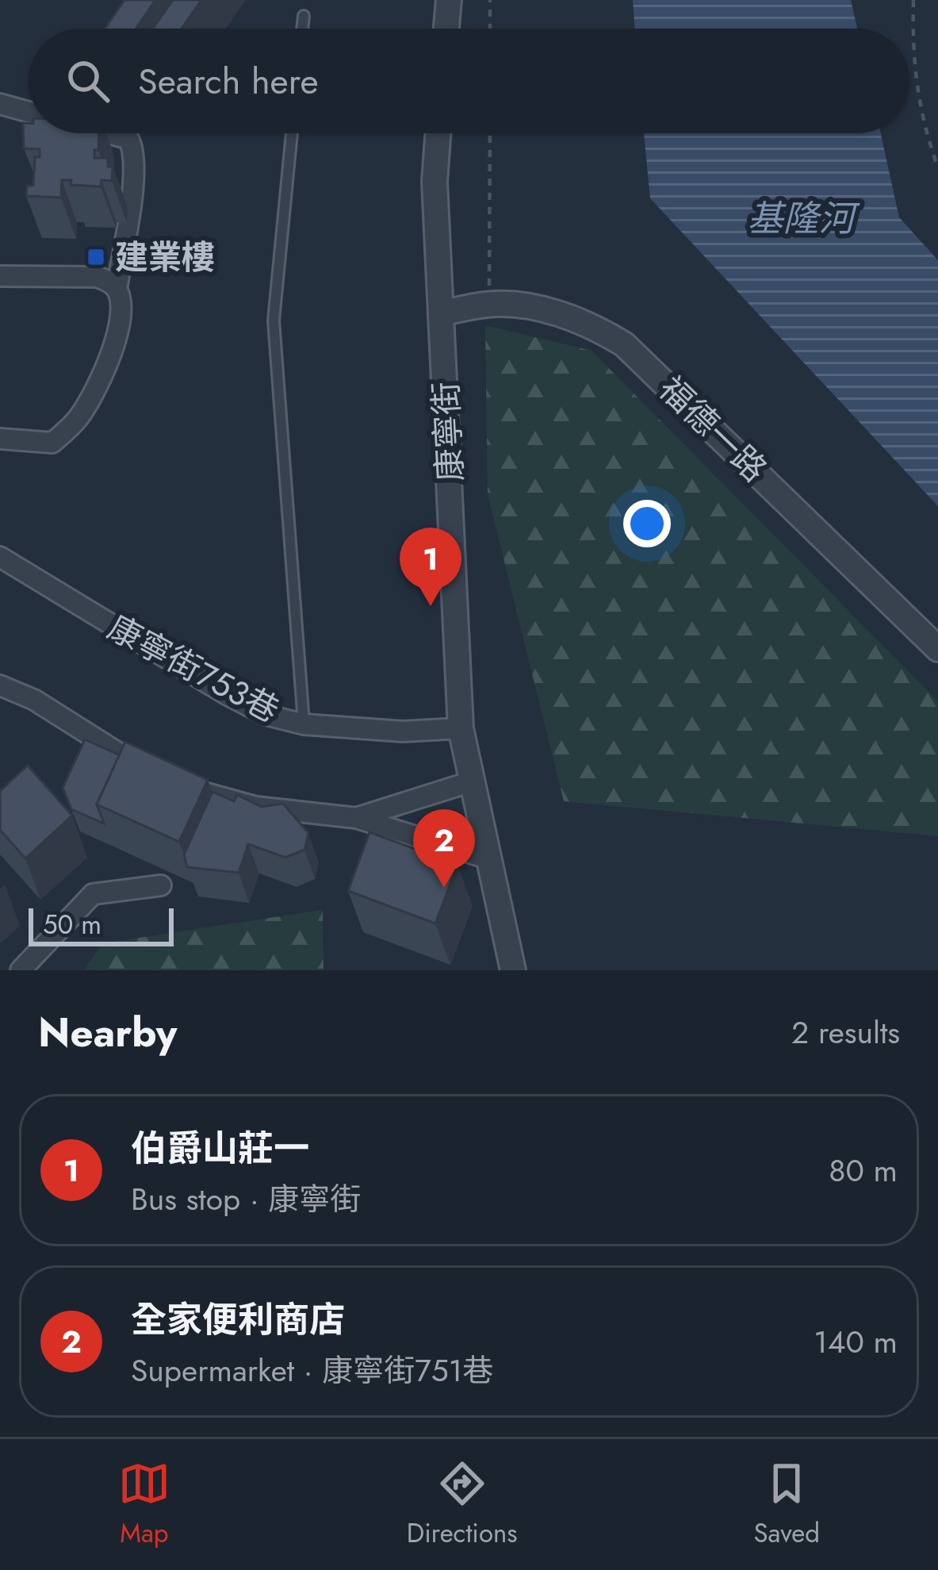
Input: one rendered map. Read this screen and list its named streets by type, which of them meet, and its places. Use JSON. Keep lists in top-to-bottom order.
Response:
{
  "streets": {
    "street": ["福德一路", "康寧街", "康寧街753巷"]
  },
  "crossings": [
    ["福德一路", "康寧街"],
    ["康寧街", "康寧街753巷"]
  ],
  "water": ["基隆河"],
  "places": {
    "transit": ["建業樓"]
  },
  "scale_bar": "50 m",
  "page": {
    "search": "Search here",
    "pins": ["1", "2"],
    "scale": "50 m",
    "heading": ["Nearby", "2 results"],
    "list": [
      {
        "mark": "1",
        "name": "伯爵山莊一",
        "note": "Bus stop · 康寧街",
        "value": "80 m"
      },
      {
        "mark": "2",
        "name": "全家便利商店",
        "note": "Supermarket · 康寧街751巷",
        "value": "140 m"
      }
    ],
    "nav": ["Map", "Directions", "Saved"]
  }
}
